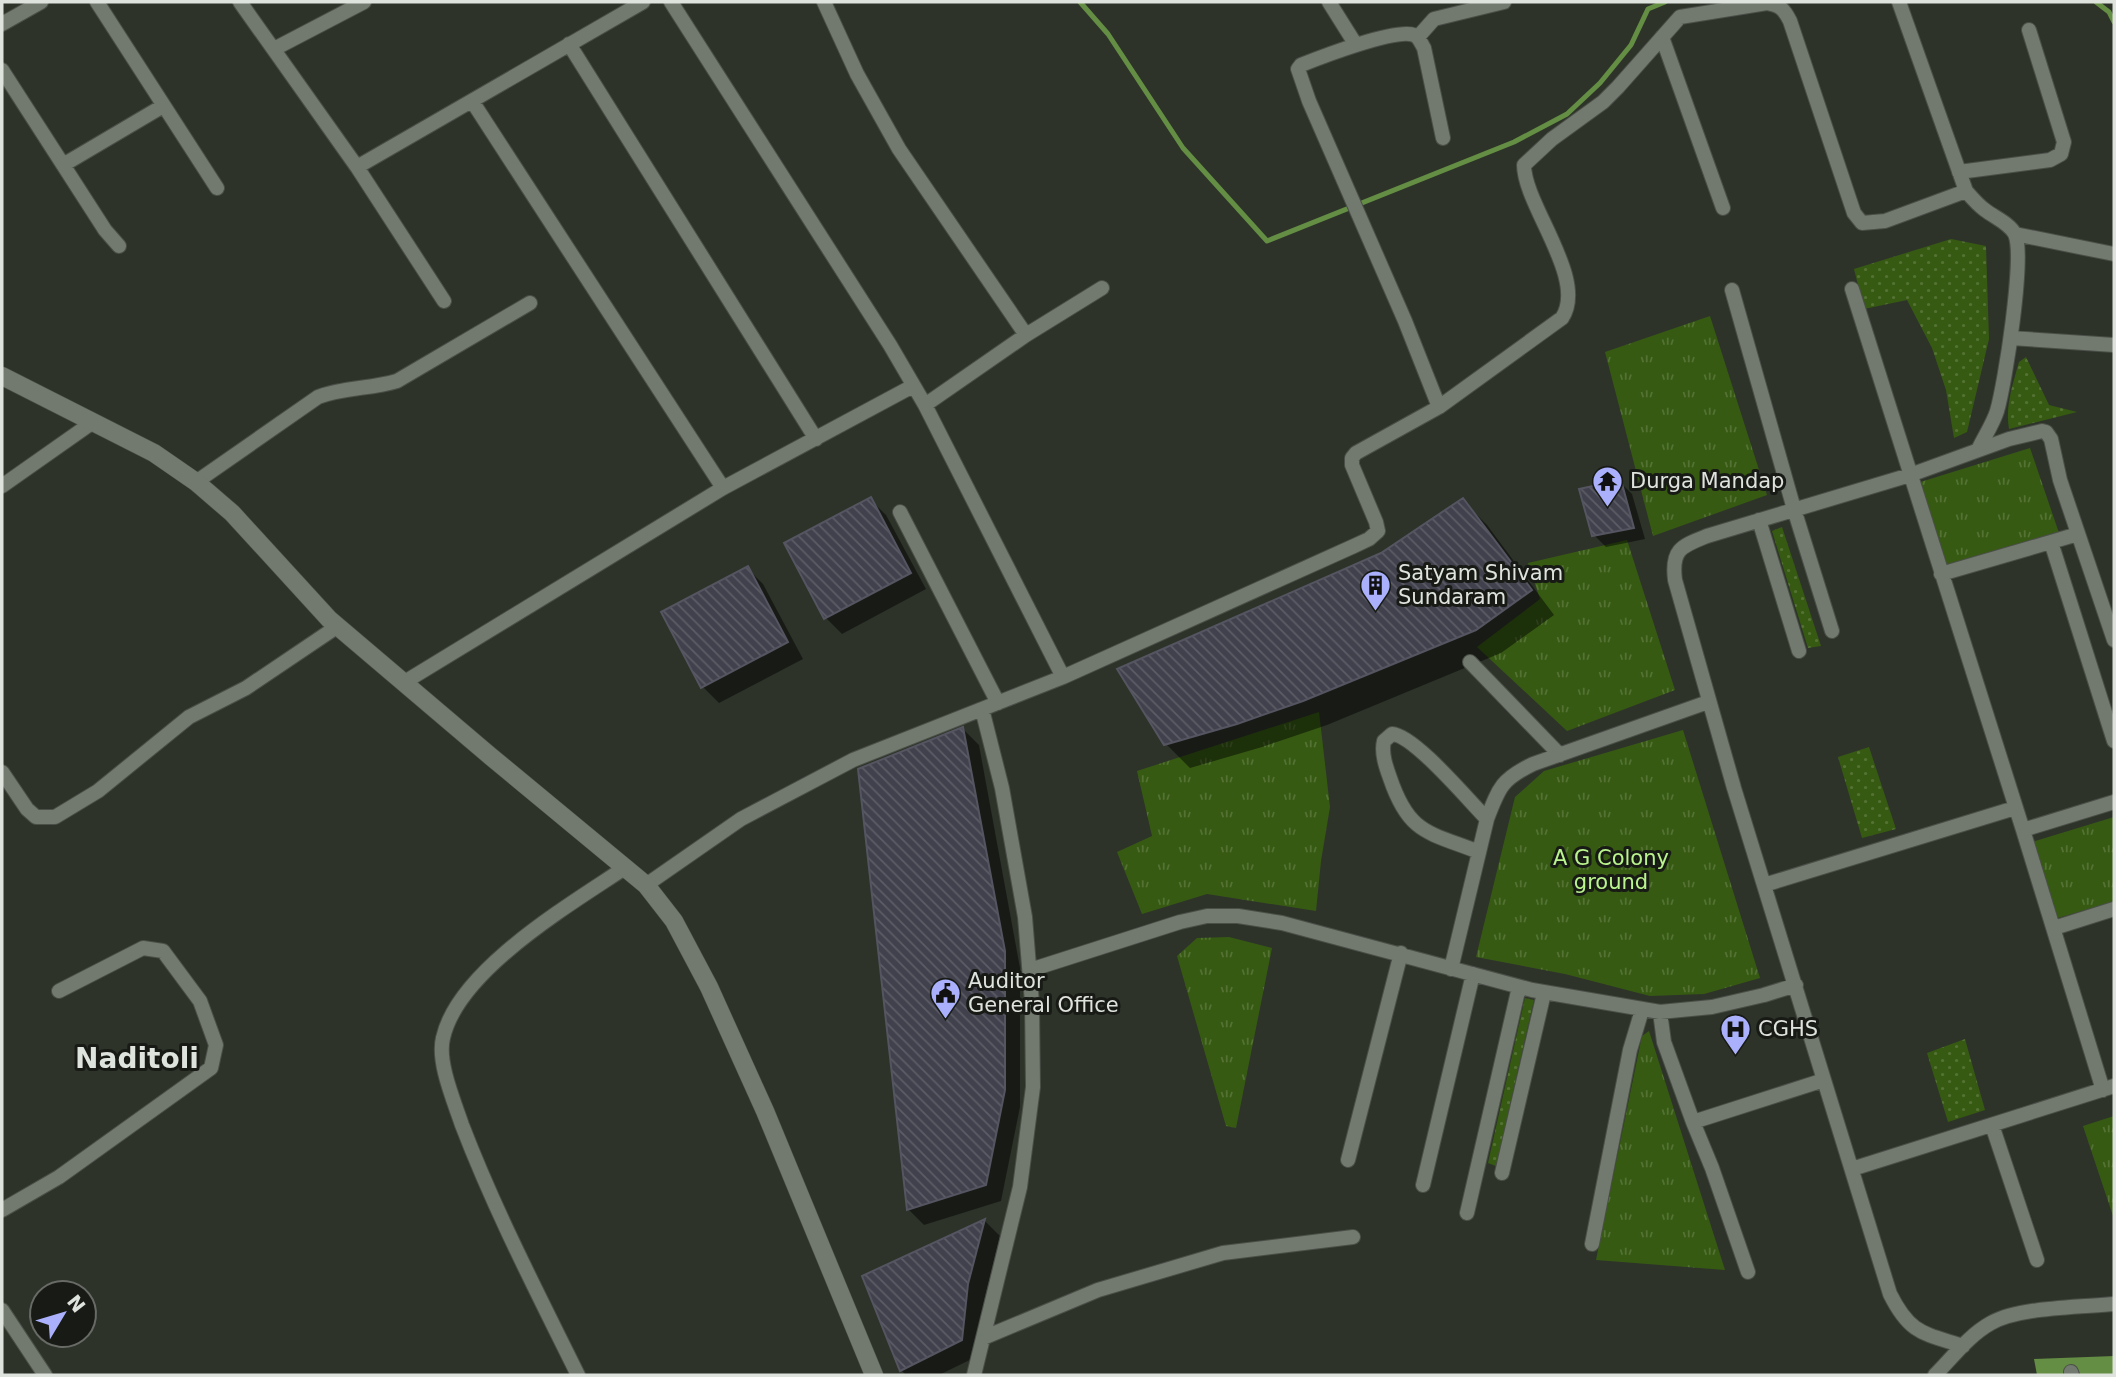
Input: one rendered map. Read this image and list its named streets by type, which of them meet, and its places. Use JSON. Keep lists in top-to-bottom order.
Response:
{
  "districts": ["Naditoli"],
  "parks": ["A G Colony ground"],
  "places": {
    "temple": ["Durga Mandap"],
    "building": ["Satyam Shivam Sundaram"],
    "public building": ["Auditor General Office"],
    "hospital": ["CGHS"]
  },
  "north": "top right"
}
